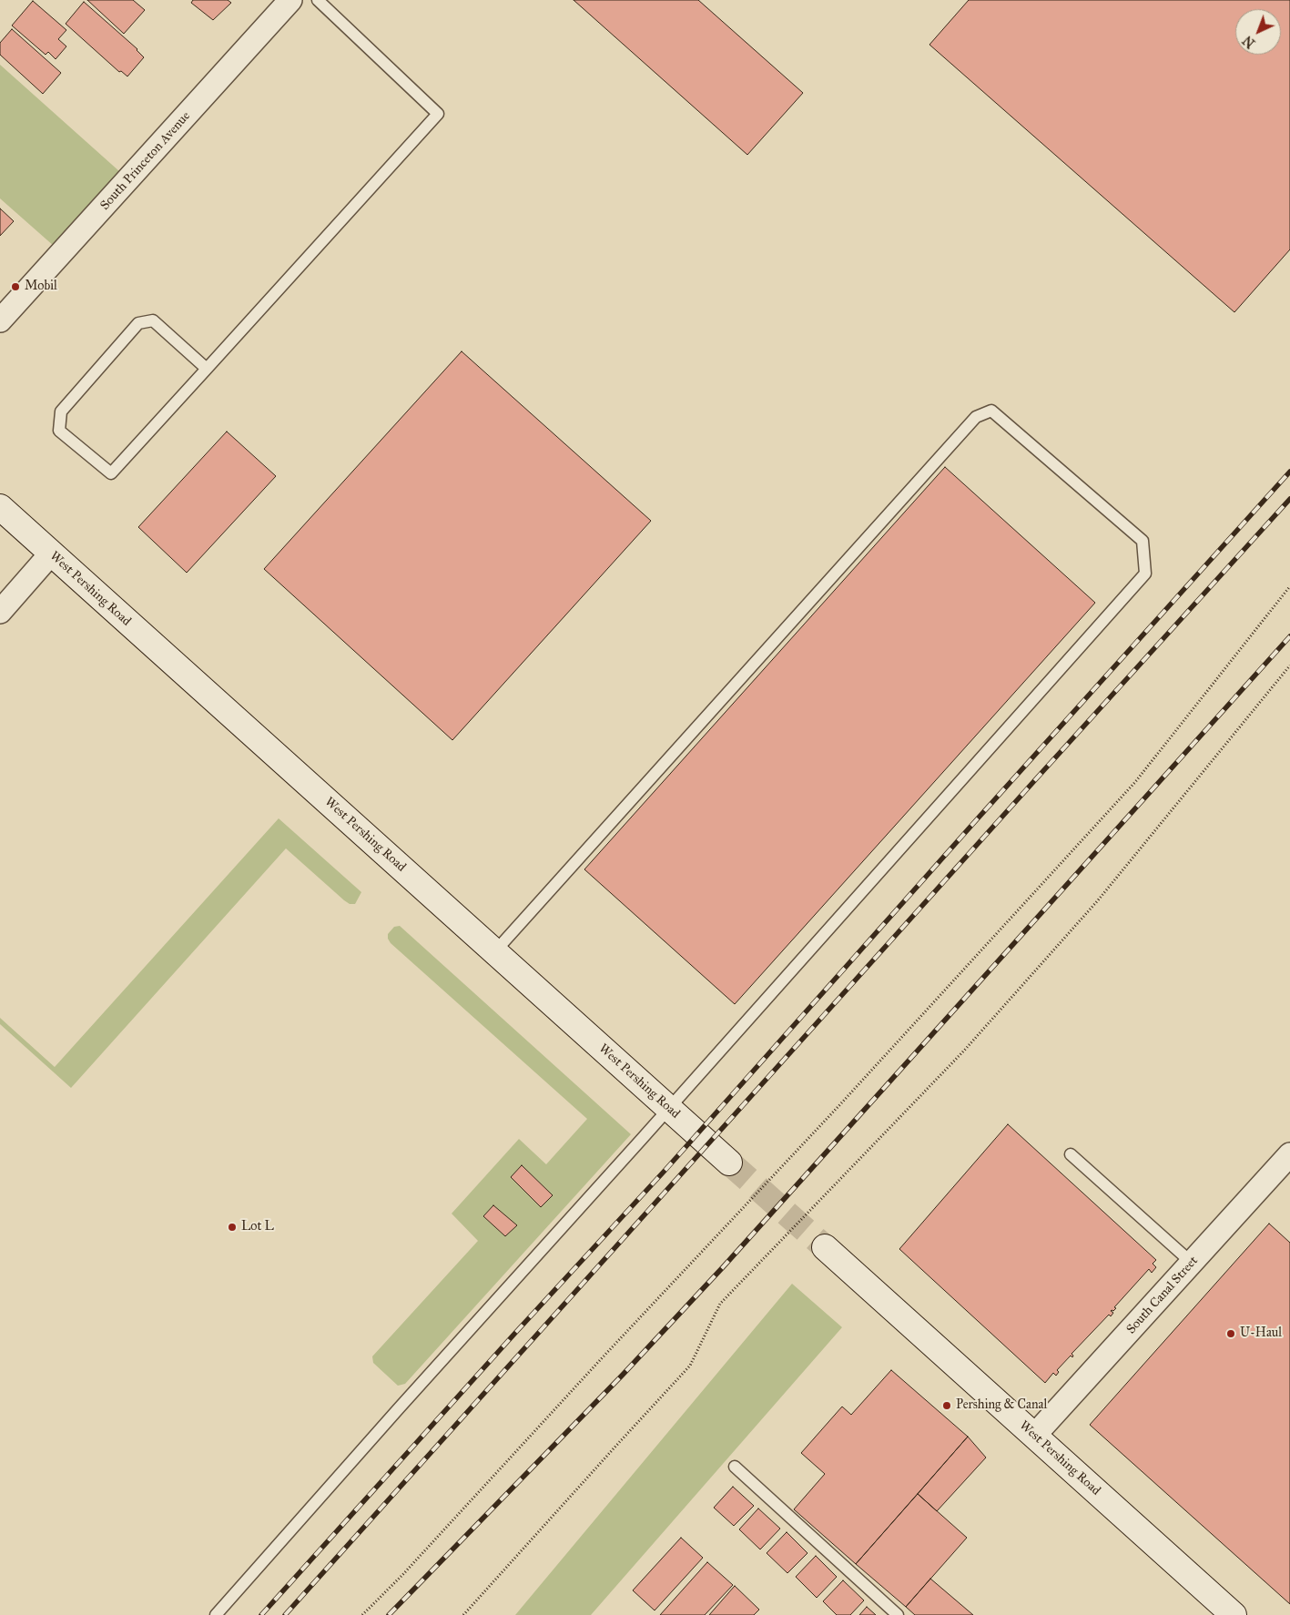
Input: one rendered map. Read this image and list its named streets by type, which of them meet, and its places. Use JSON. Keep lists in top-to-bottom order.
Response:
{
  "streets": {
    "main road": ["West Pershing Road"],
    "street": ["South Princeton Avenue", "South Canal Street"]
  },
  "crossings": [
    ["West Pershing Road", "South Canal Street"]
  ],
  "places": [
    "Mobil",
    "Lot L",
    "U-Haul",
    "Pershing & Canal"
  ],
  "north": "bottom left"
}
